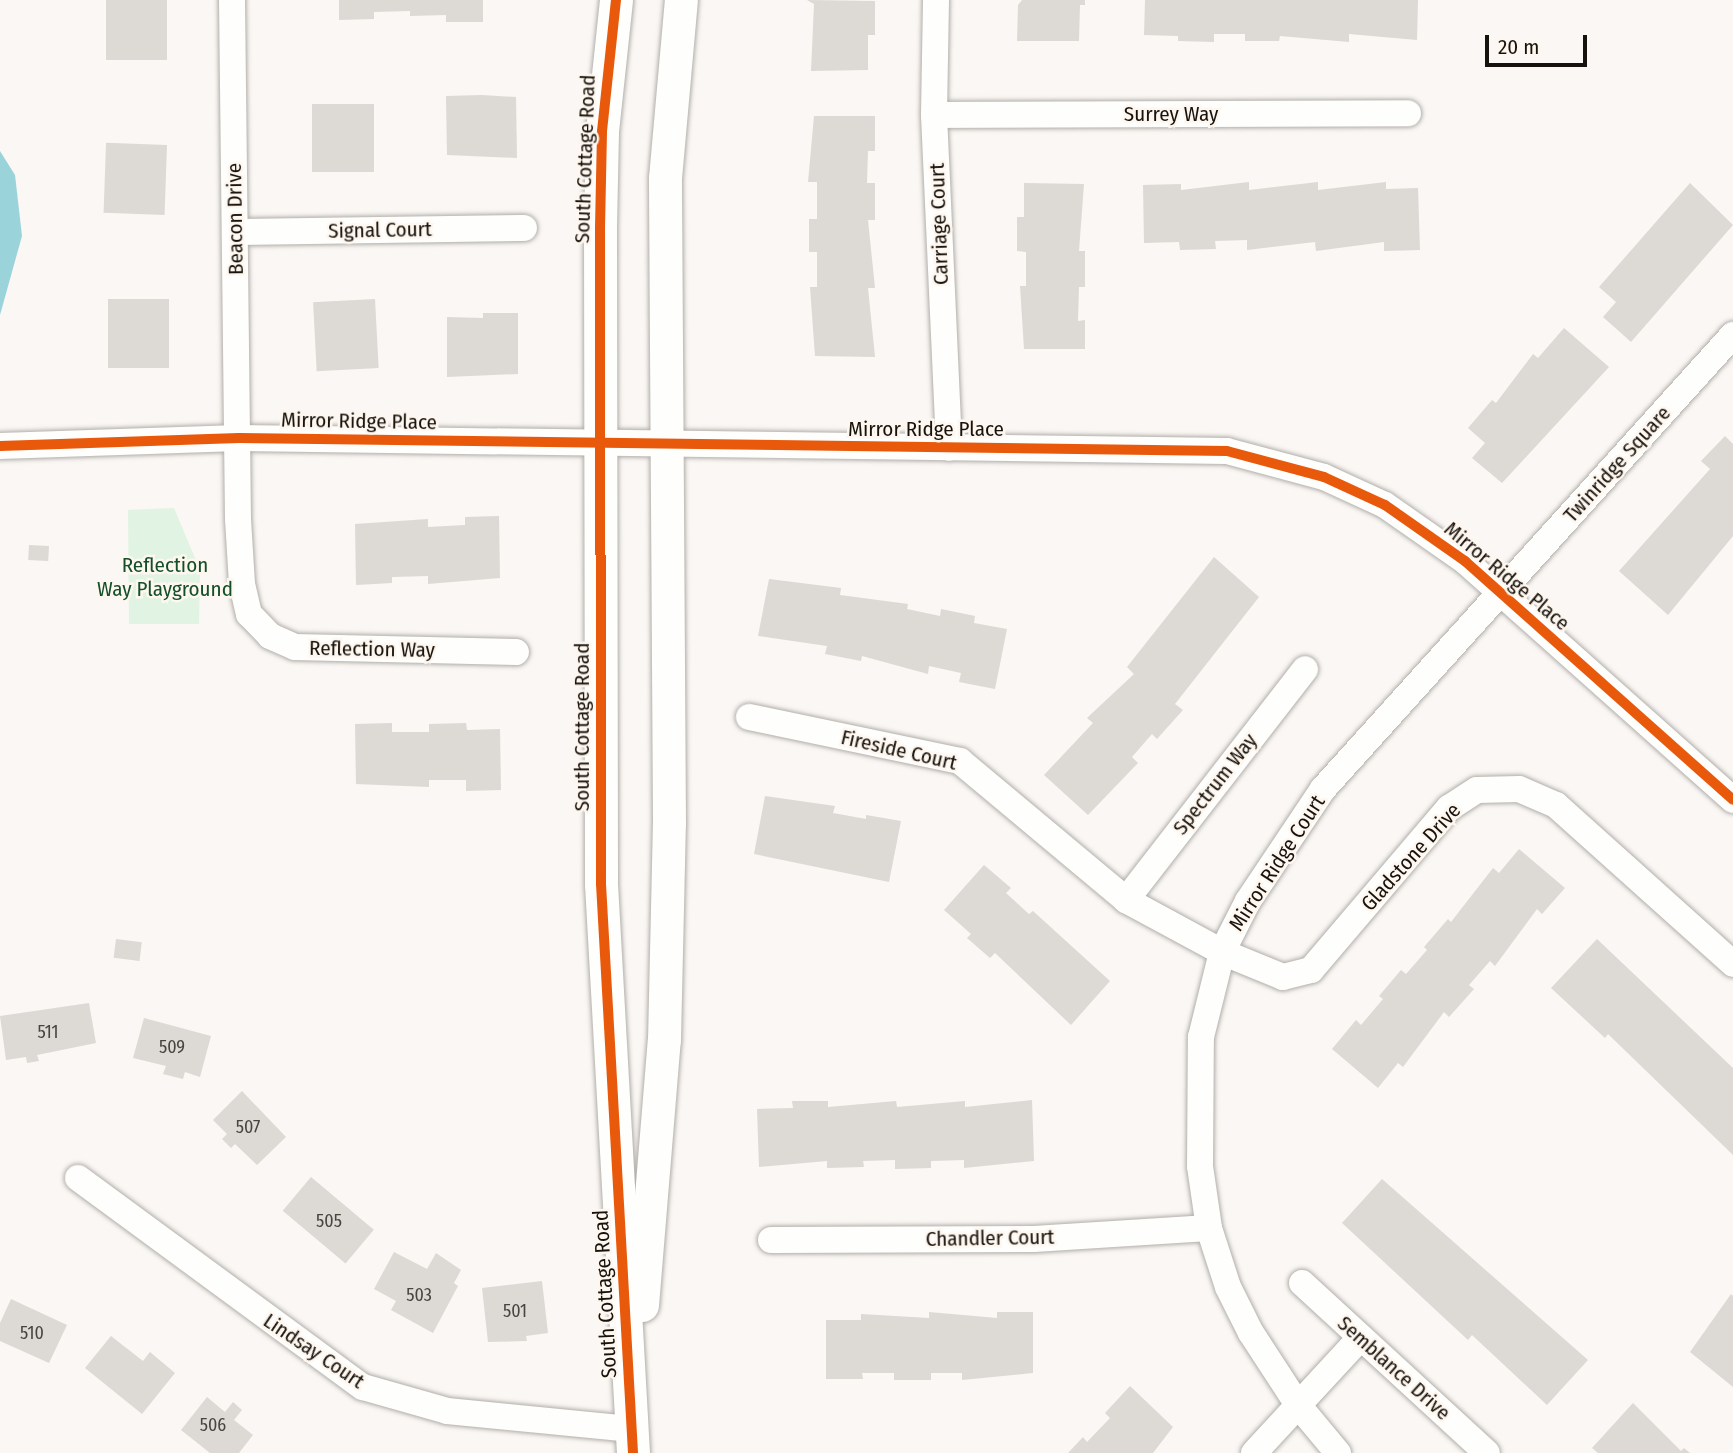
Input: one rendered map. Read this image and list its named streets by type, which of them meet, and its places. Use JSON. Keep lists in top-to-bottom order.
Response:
{
  "streets": {
    "street": [
      "Surrey Way",
      "South Cottage Road",
      "Beacon Drive",
      "Carriage Court",
      "Signal Court",
      "Mirror Ridge Place",
      "Twinridge Square",
      "Reflection Way",
      "Fireside Court",
      "Spectrum Way",
      "Gladstone Drive",
      "Mirror Ridge Court",
      "Chandler Court",
      "Lindsay Court",
      "Semblance Drive"
    ]
  },
  "crossings": [
    ["Surrey Way", "Carriage Court"],
    ["South Cottage Road", "Mirror Ridge Place"],
    ["South Cottage Road", "Lindsay Court"],
    ["Beacon Drive", "Signal Court"],
    ["Beacon Drive", "Mirror Ridge Place"],
    ["Beacon Drive", "Reflection Way"],
    ["Carriage Court", "Mirror Ridge Place"],
    ["Mirror Ridge Place", "Twinridge Square"],
    ["Mirror Ridge Place", "Reflection Way"],
    ["Mirror Ridge Place", "Mirror Ridge Court"],
    ["Twinridge Square", "Mirror Ridge Court"],
    ["Fireside Court", "Spectrum Way"],
    ["Gladstone Drive", "Mirror Ridge Court"],
    ["Mirror Ridge Court", "Chandler Court"]
  ],
  "parks": ["Reflection Way Playground"],
  "house_numbers": [
    "511",
    "509",
    "507",
    "505",
    "503",
    "501",
    "510",
    "506"
  ],
  "scale_bar": "20 m"
}
